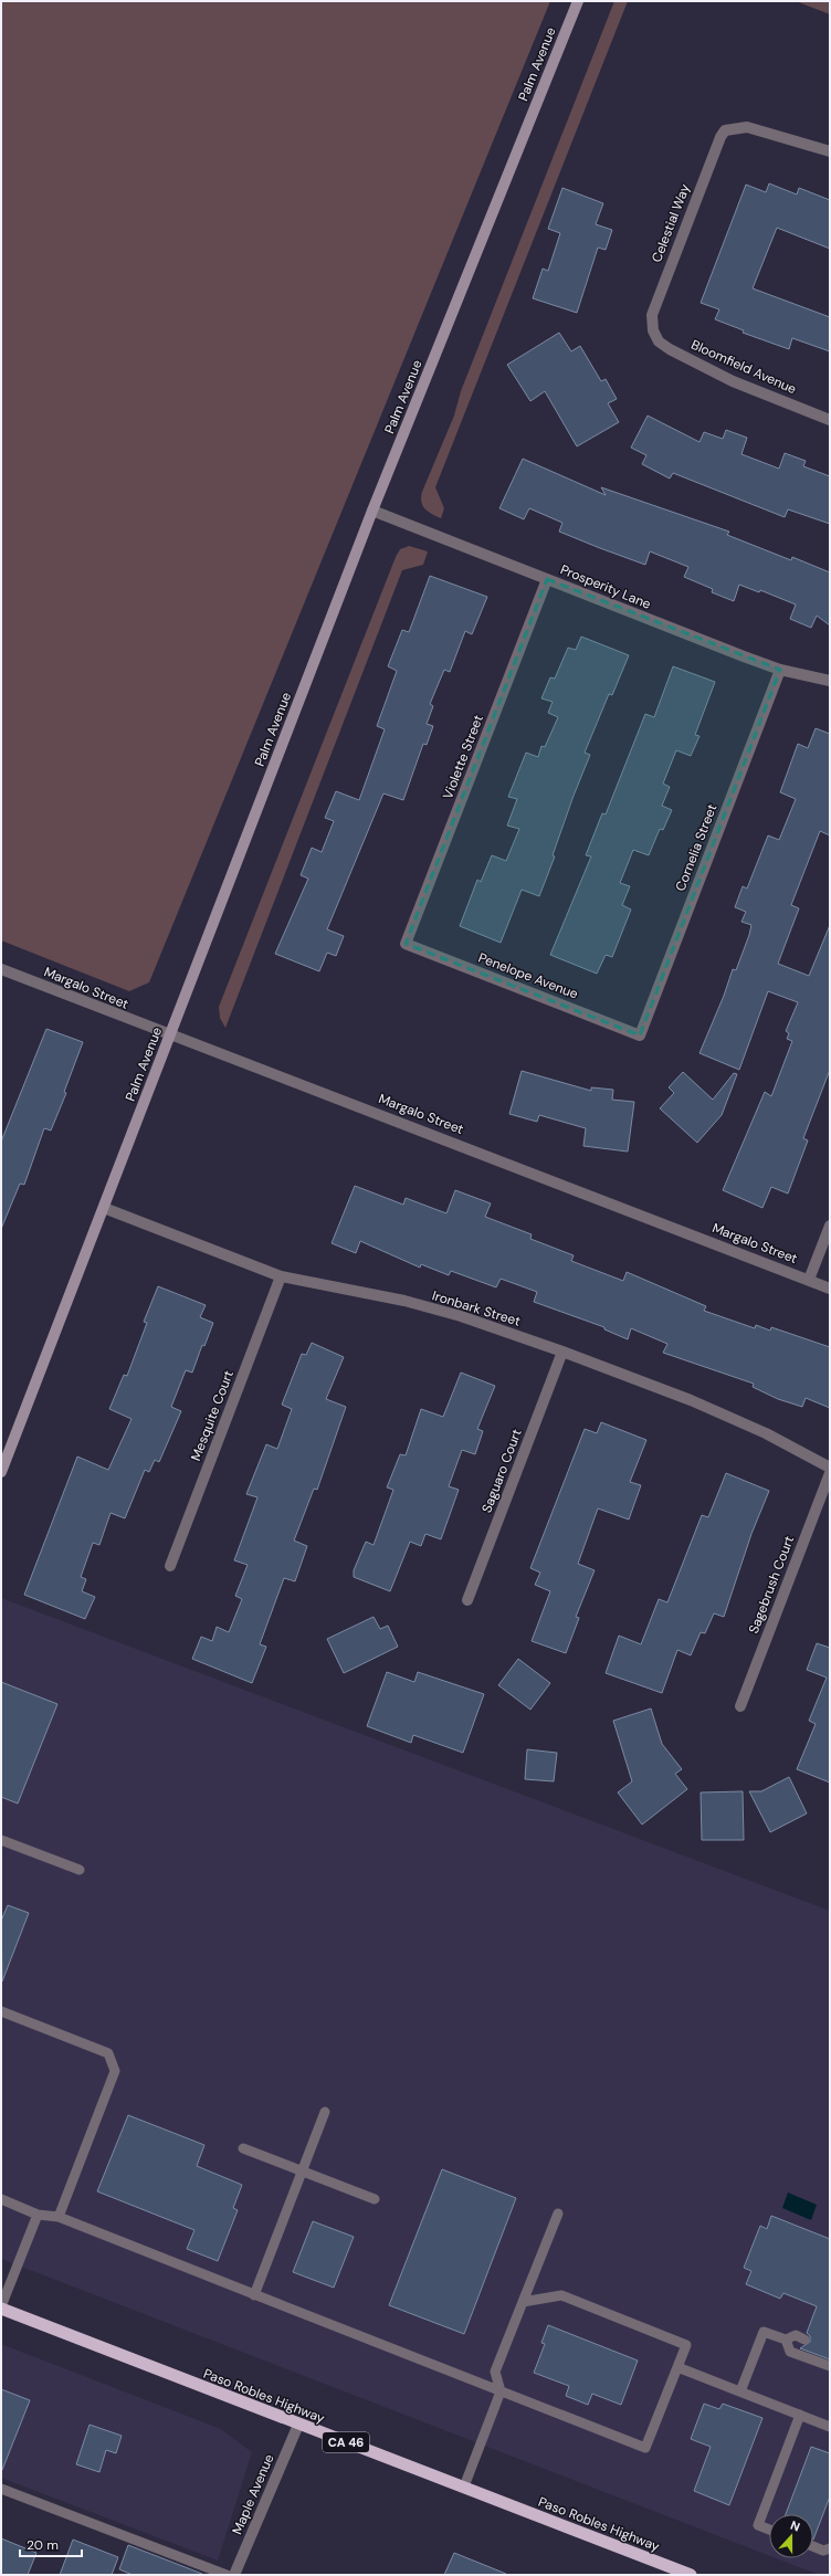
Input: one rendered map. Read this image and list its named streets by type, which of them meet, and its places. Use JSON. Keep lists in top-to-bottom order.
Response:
{
  "streets": {
    "highway": ["Paso Robles Highway", "CA 46"],
    "main road": ["Palm Avenue"],
    "street": [
      "Celestial Way",
      "Bloomfield Avenue",
      "Prosperity Lane",
      "Violette Street",
      "Cornelia Street",
      "Penelope Avenue",
      "Margalo Street",
      "Ironbark Street",
      "Mesquite Court",
      "Saguaro Court",
      "Sagebrush Court",
      "Maple Avenue"
    ]
  },
  "crossings": [
    ["Palm Avenue", "Prosperity Lane"],
    ["Palm Avenue", "Margalo Street"],
    ["Palm Avenue", "Ironbark Street"],
    ["Celestial Way", "Bloomfield Avenue"],
    ["Prosperity Lane", "Violette Street"],
    ["Prosperity Lane", "Cornelia Street"],
    ["Violette Street", "Penelope Avenue"],
    ["Cornelia Street", "Penelope Avenue"],
    ["Ironbark Street", "Mesquite Court"],
    ["Ironbark Street", "Saguaro Court"],
    ["Paso Robles Highway", "Maple Avenue"]
  ],
  "scale_bar": "20 m",
  "north": "top"
}
